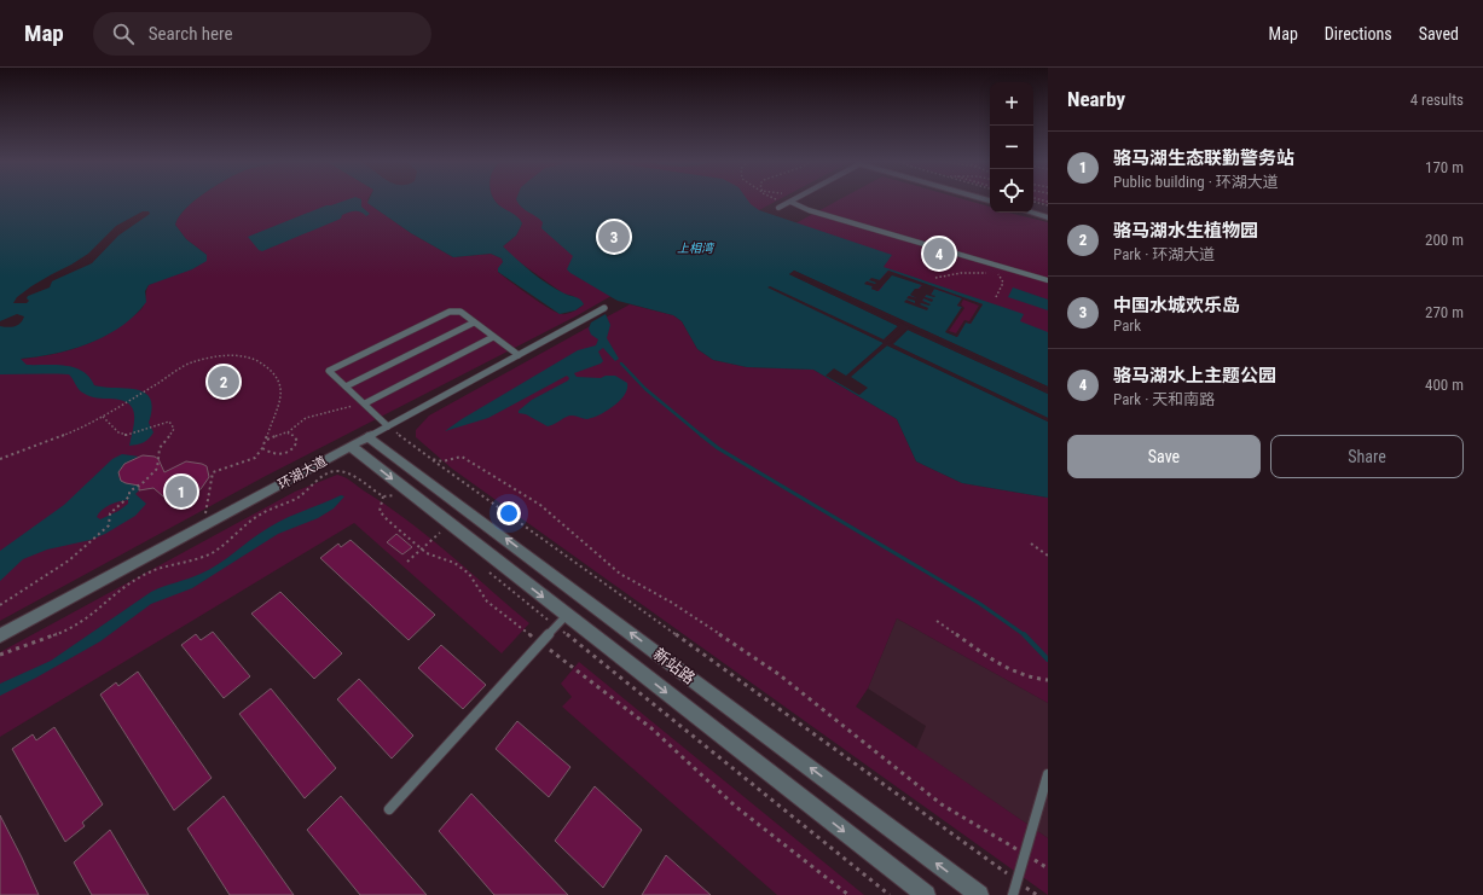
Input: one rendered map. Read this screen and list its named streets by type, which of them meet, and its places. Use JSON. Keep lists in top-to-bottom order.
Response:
{
  "streets": {
    "street": ["环湖大道", "新站路"]
  },
  "crossings": [
    ["环湖大道", "新站路"]
  ],
  "water": ["上相湾"],
  "page": {
    "header": "Map",
    "search": "Search here",
    "nav": ["Map", "Directions", "Saved"],
    "heading": ["Nearby", "4 results"],
    "map_buttons": ["+", "−"],
    "list": [
      {
        "mark": "1",
        "name": "骆马湖生态联勤警务站",
        "note": "Public building · 环湖大道",
        "value": "170 m"
      },
      {
        "mark": "2",
        "name": "骆马湖水生植物园",
        "note": "Park · 环湖大道",
        "value": "200 m"
      },
      {
        "mark": "3",
        "name": "中国水城欢乐岛",
        "note": "Park",
        "value": "270 m"
      },
      {
        "mark": "4",
        "name": "骆马湖水上主题公园",
        "note": "Park · 天和南路",
        "value": "400 m"
      }
    ],
    "pins": [
      "3",
      "4",
      "2",
      "1"
    ],
    "buttons": ["Save", "Share"]
  }
}
